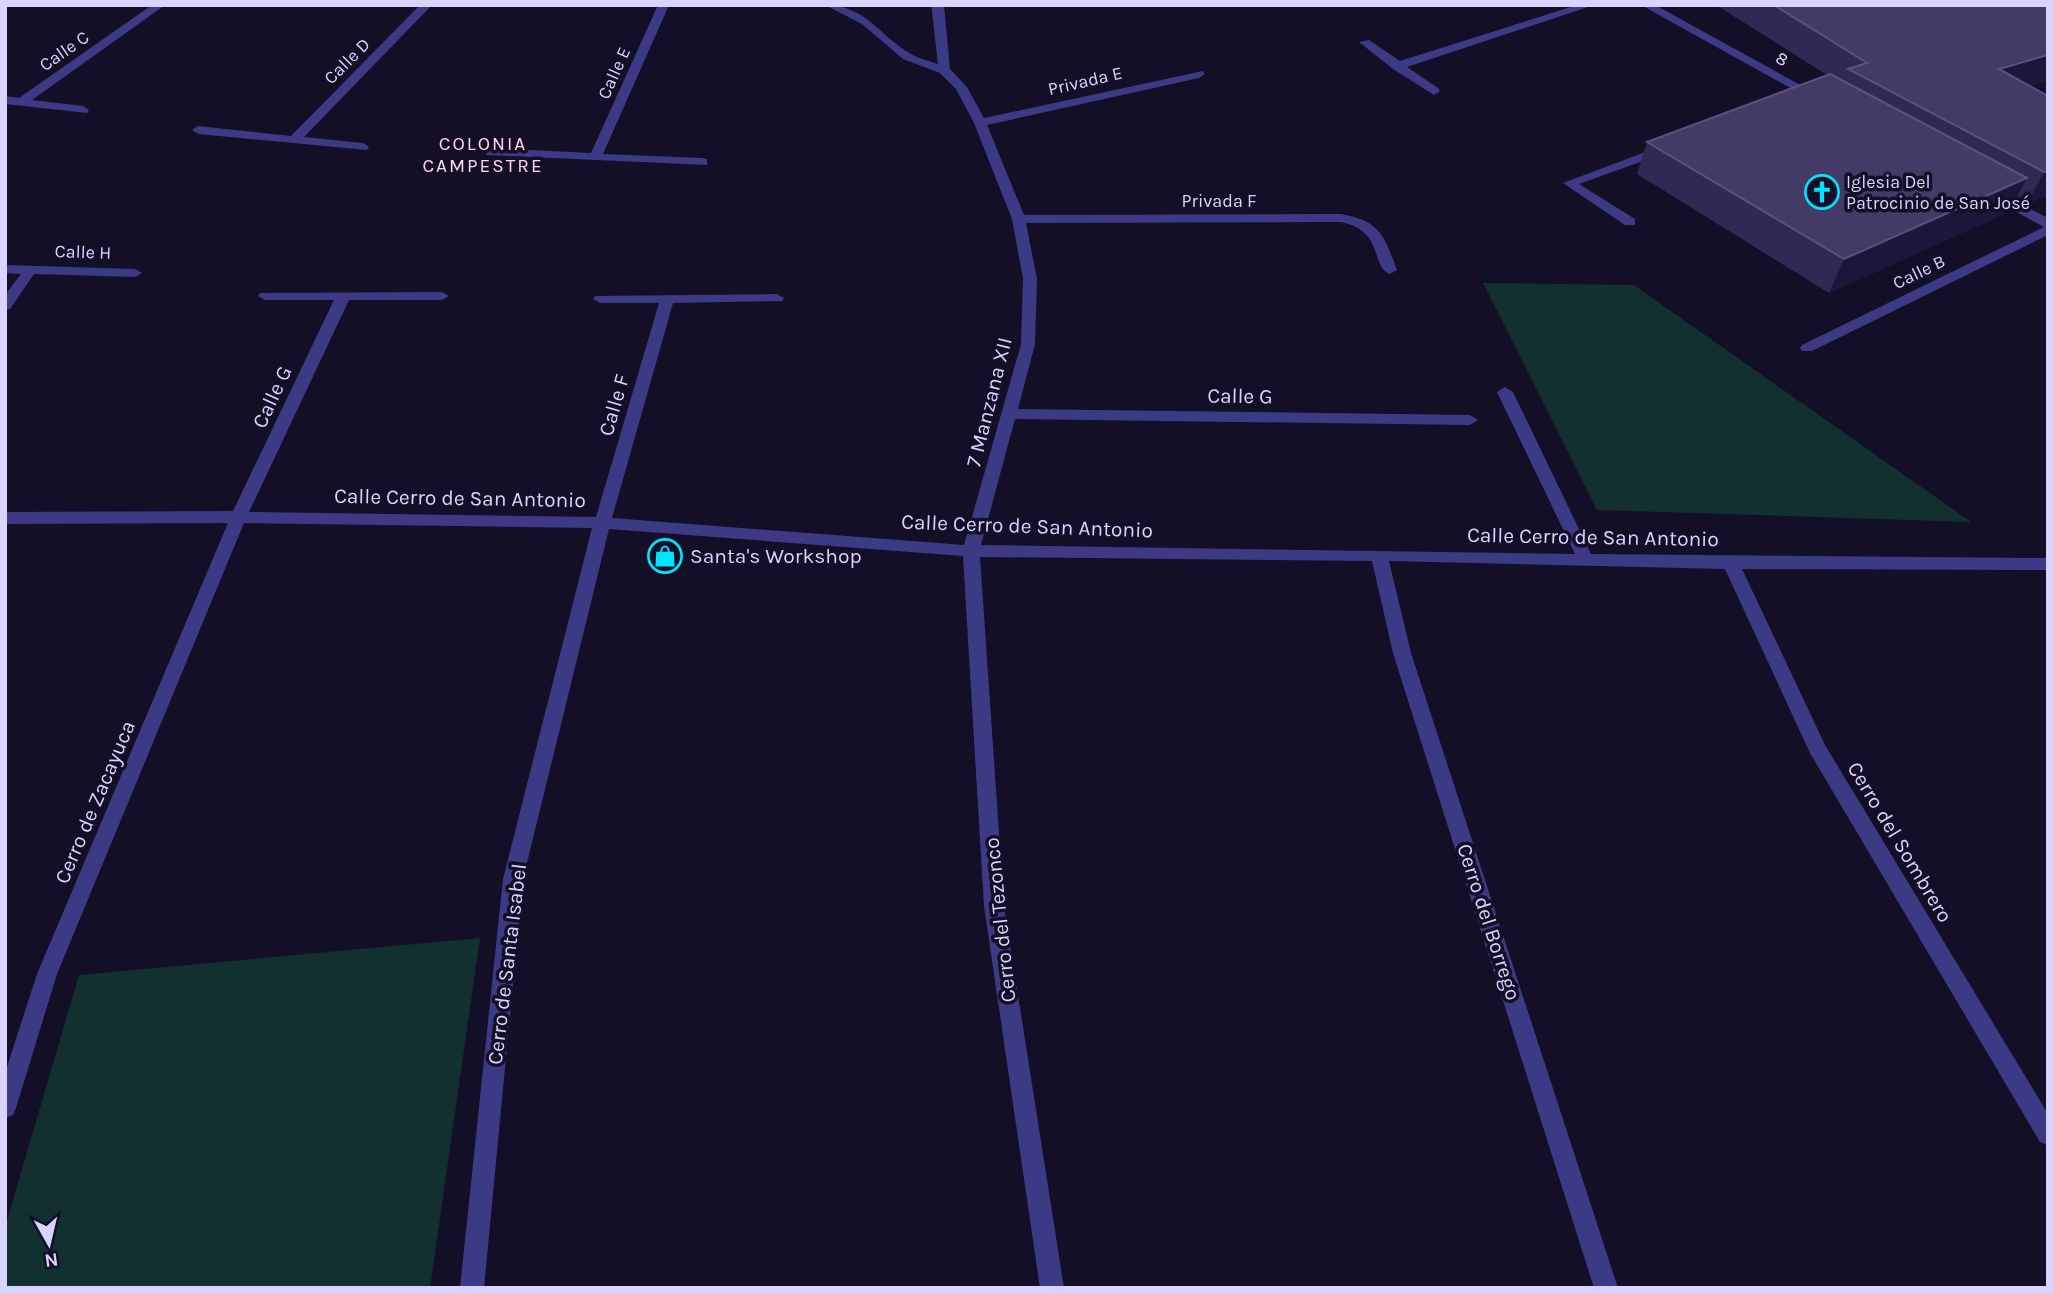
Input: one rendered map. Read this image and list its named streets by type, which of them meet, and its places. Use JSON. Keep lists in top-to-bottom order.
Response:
{
  "streets": {
    "street": [
      "Calle C",
      "8",
      "Calle D",
      "Calle E",
      "Privada E",
      "Privada F",
      "Calle H",
      "Calle B",
      "Calle G",
      "7 Manzana XII",
      "Calle F",
      "Calle Cerro de San Antonio",
      "Cerro de Zacayuca",
      "Cerro del Sombrero",
      "Cerro del Tezonco",
      "Cerro del Borrego",
      "Cerro de Santa Isabel"
    ]
  },
  "crossings": [
    ["Privada E", "7 Manzana XII"],
    ["Privada F", "7 Manzana XII"],
    ["Calle G", "7 Manzana XII"],
    ["Calle G", "Calle Cerro de San Antonio"],
    ["Calle G", "Cerro de Zacayuca"],
    ["7 Manzana XII", "Calle Cerro de San Antonio"],
    ["7 Manzana XII", "Cerro del Tezonco"],
    ["Calle F", "Calle Cerro de San Antonio"],
    ["Calle F", "Cerro de Santa Isabel"],
    ["Calle Cerro de San Antonio", "Cerro de Zacayuca"],
    ["Calle Cerro de San Antonio", "Cerro del Sombrero"],
    ["Calle Cerro de San Antonio", "Cerro del Tezonco"],
    ["Calle Cerro de San Antonio", "Cerro del Borrego"],
    ["Calle Cerro de San Antonio", "Cerro de Santa Isabel"]
  ],
  "districts": ["COLONIA CAMPESTRE"],
  "places": {
    "church": ["Iglesia Del Patrocinio de San José"],
    "shop": ["Santa's Workshop"]
  },
  "north": "bottom"
}
